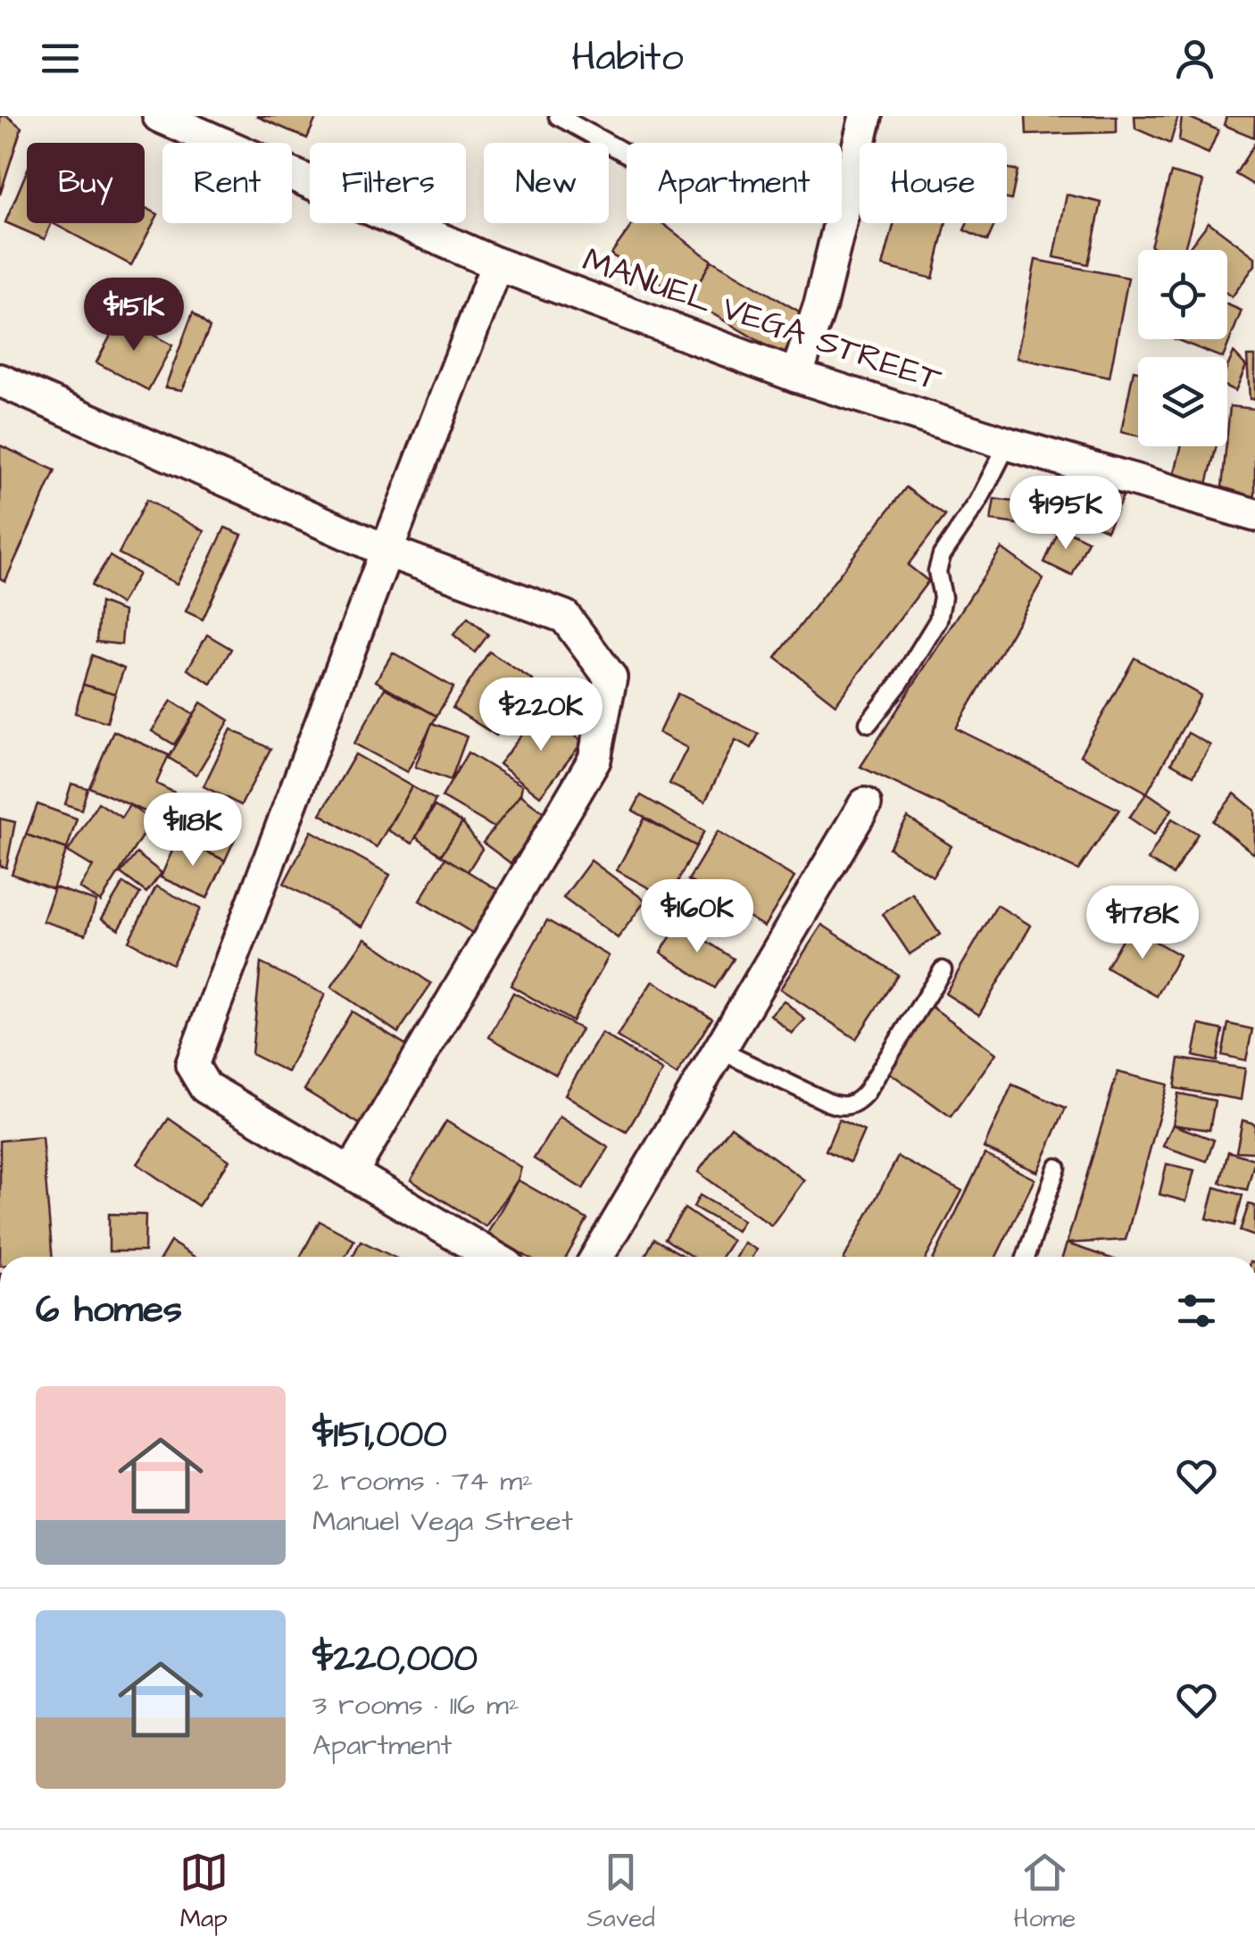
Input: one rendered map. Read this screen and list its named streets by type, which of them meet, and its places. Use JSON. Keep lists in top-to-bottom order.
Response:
{
  "streets": {
    "street": ["MANUEL VEGA STREET"]
  },
  "page": {
    "header": "Habito",
    "chip": [
      "Buy",
      "Rent",
      "Filters",
      "New",
      "Apartment",
      "House"
    ],
    "price": [
      "$151K",
      "$195K",
      "$220K",
      "$118K",
      "$160K",
      "$178K"
    ],
    "heading": "6 homes",
    "list": [
      {
        "name": "$151,000",
        "note": "2 rooms · 74 m² · Manuel Vega Street"
      },
      {
        "name": "$220,000",
        "note": "3 rooms · 116 m² · Apartment"
      }
    ],
    "tabs": ["Map", "Saved", "Home"]
  }
}
